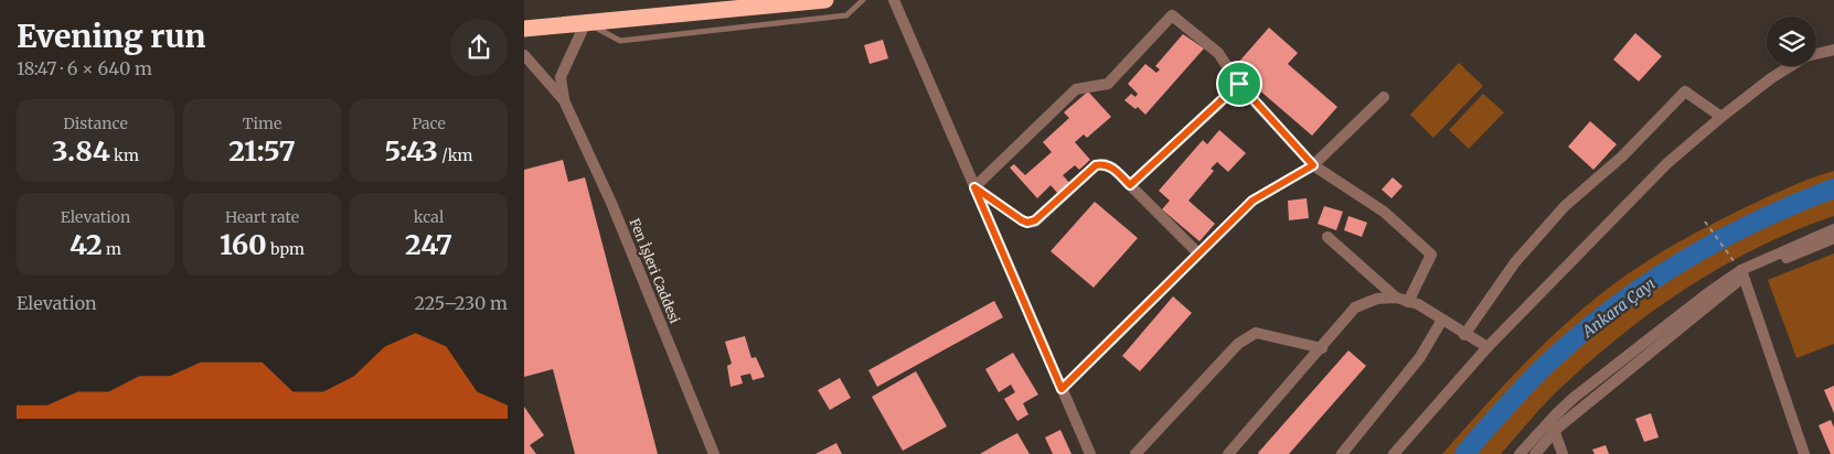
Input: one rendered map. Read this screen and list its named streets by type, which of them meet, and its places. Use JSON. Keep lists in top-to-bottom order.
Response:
{
  "streets": {
    "street": ["Fen İşleri Caddesi"]
  },
  "water": ["Ankara Çayı"],
  "page": {
    "heading": ["Evening run", "18:47 · 6 × 640 m"],
    "stats": [
      ["Distance", "3.84 km"],
      ["Time", "21:57"],
      ["Pace", "5:43 /km"],
      ["Elevation", "42 m"],
      ["Heart rate", "160 bpm"],
      ["kcal", "247"]
    ],
    "chart": ["Elevation", "225–230 m"]
  }
}
